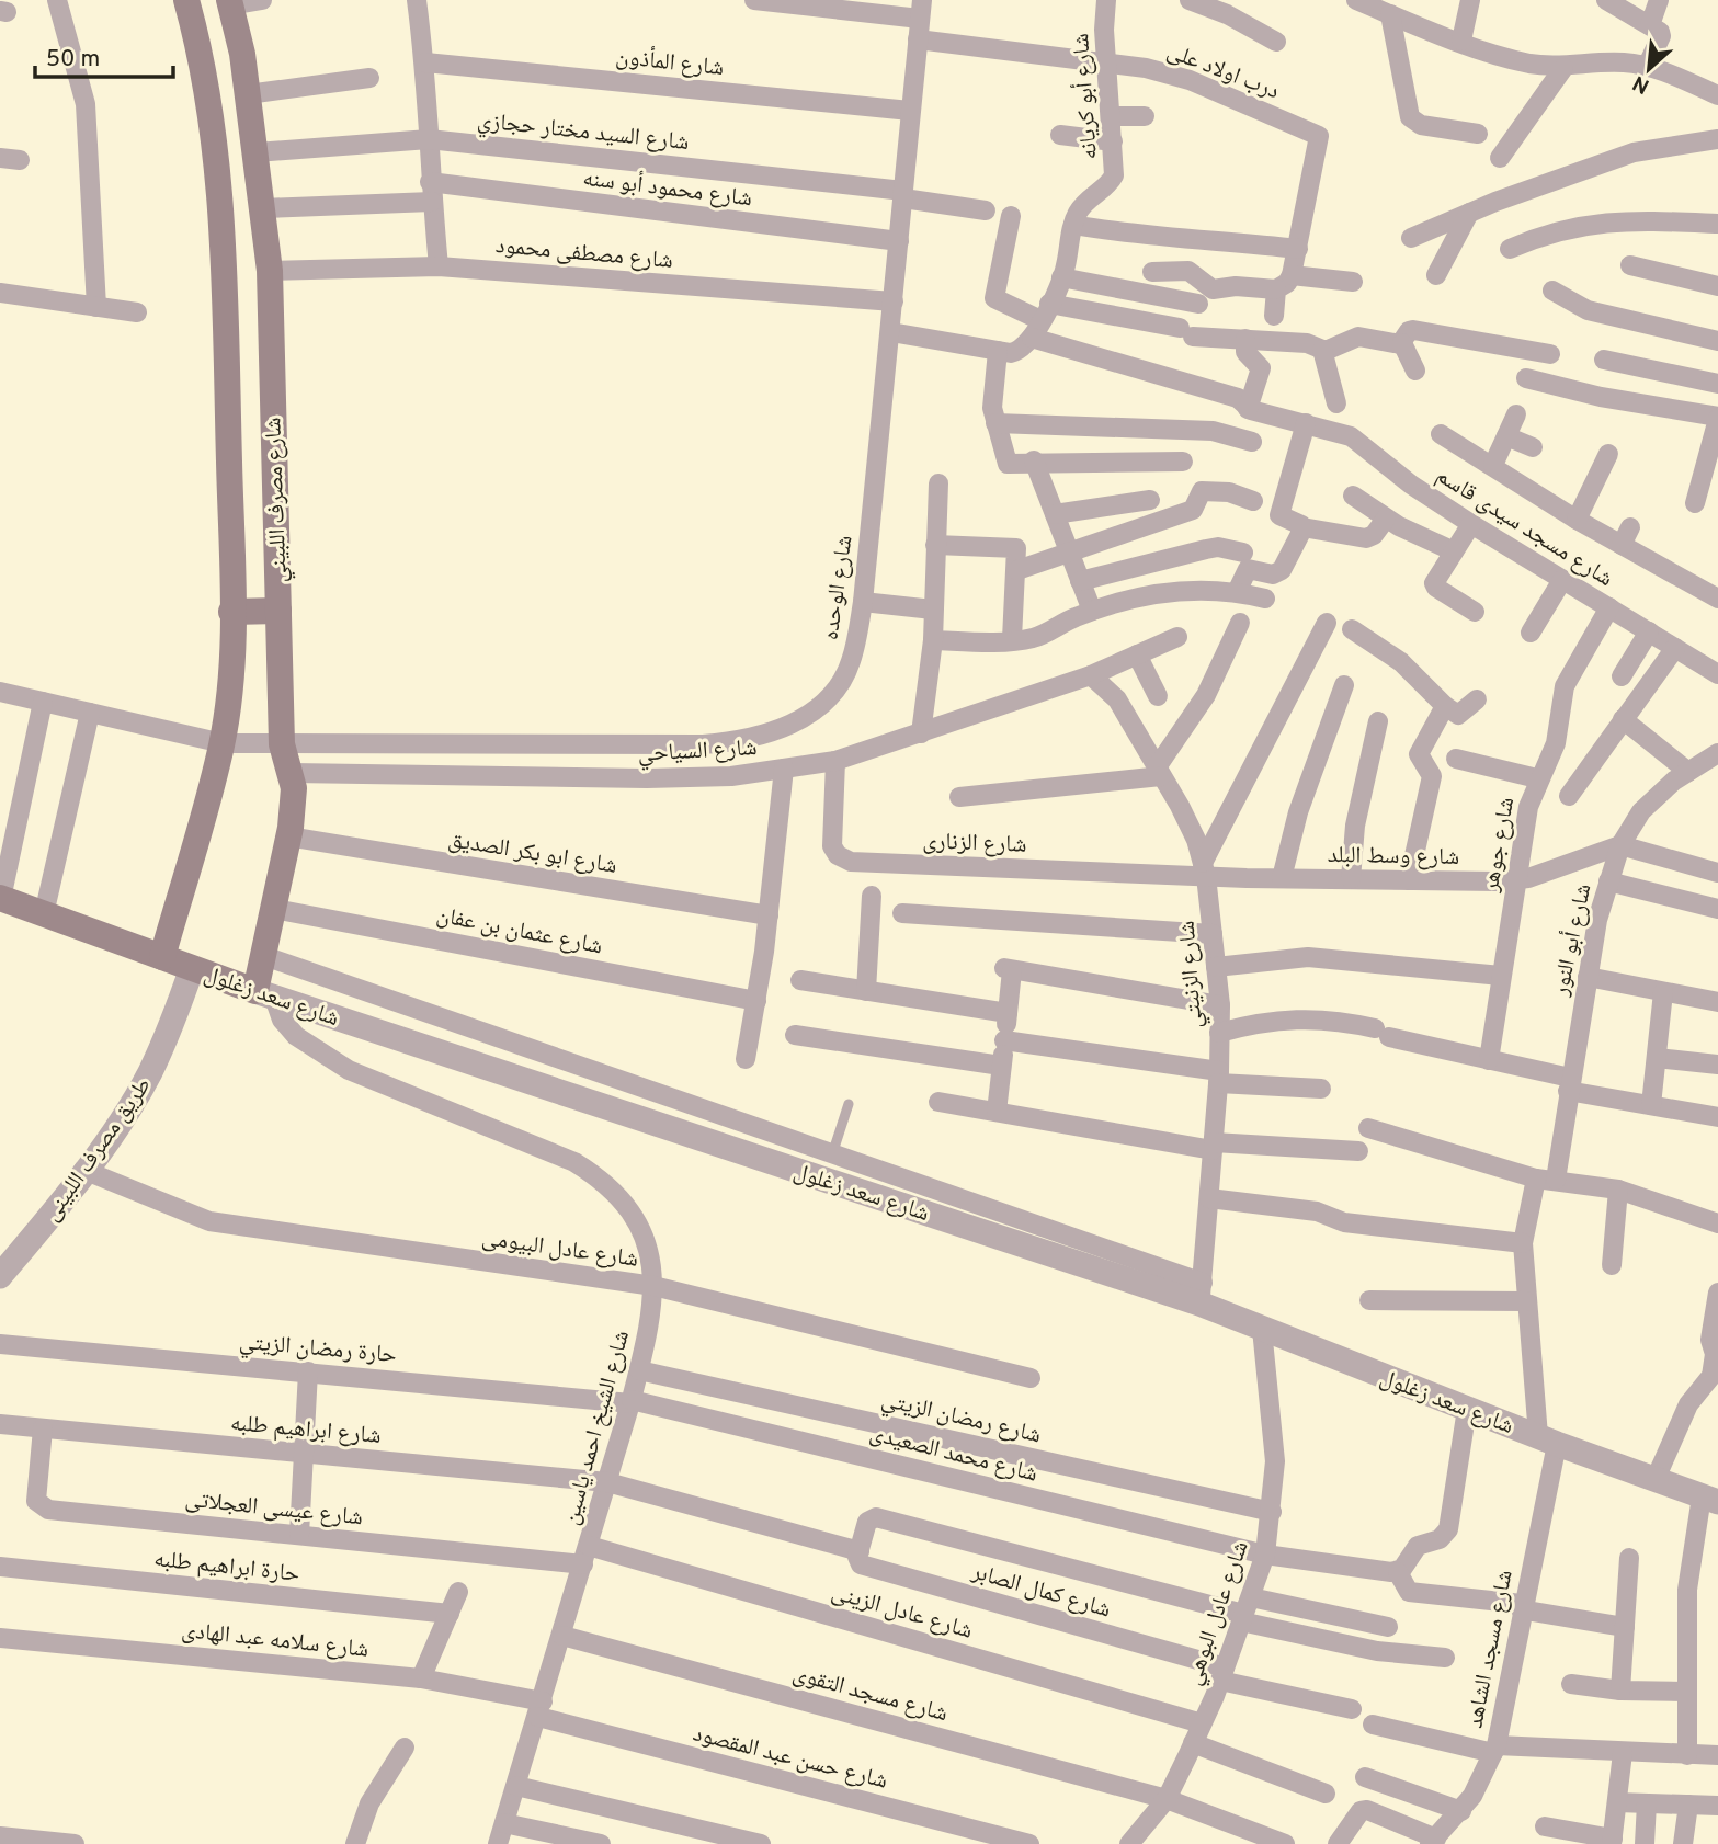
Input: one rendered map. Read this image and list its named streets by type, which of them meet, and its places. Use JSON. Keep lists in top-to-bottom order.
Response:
{
  "streets": {
    "main road": ["شارع مصرف اللبيني", "شارع سعد زغلول"],
    "street": [
      "شارع المأذون",
      "درب اولاد على",
      "شارع أبو كريانه",
      "شارع السيد مختار حجازي",
      "شارع محمود أبو سنه",
      "شارع مصطفى محمود",
      "شارع مسجد سيدى قاسم",
      "شارع الوحده",
      "شارع السياحي",
      "شارع الزنارى",
      "شارع جوهر",
      "شارع ابو بكر الصديق",
      "شارع وسط البلد",
      "شارع عثمان بن عفان",
      "شارع أبو النور",
      "شارع الزنيتي",
      "طريق مصرف اللبينى",
      "شارع عادل البيومى",
      "حارة رمضان الزيتي",
      "شارع رمضان الزيتي",
      "شارع الشيخ احمد ياسين",
      "شارع ابراهيم طلبه",
      "شارع محمد الصعيدى",
      "شارع عيسى العجلاتى",
      "حارة ابراهيم طلبه",
      "شارع كمال الصابر",
      "شارع عادل الزينى",
      "شارع عادل البوهي",
      "شارع سلامه عبد الهادى",
      "شارع مسجد الشاهد",
      "شارع مسجد التقوى",
      "شارع حسن عبد المقصود"
    ]
  },
  "crossings": [
    ["شارع المأذون", "شارع الوحده"],
    ["درب اولاد على", "شارع أبو كريانه"],
    ["درب اولاد على", "شارع الوحده"],
    ["شارع أبو كريانه", "شارع مسجد سيدى قاسم"],
    ["شارع السيد مختار حجازي", "شارع مصرف اللبيني"],
    ["شارع السيد مختار حجازي", "شارع الوحده"],
    ["شارع محمود أبو سنه", "شارع مصرف اللبيني"],
    ["شارع محمود أبو سنه", "شارع الوحده"],
    ["شارع مصطفى محمود", "شارع مصرف اللبيني"],
    ["شارع مصطفى محمود", "شارع الوحده"],
    ["شارع مصرف اللبيني", "شارع الوحده"],
    ["شارع مصرف اللبيني", "شارع السياحي"],
    ["شارع مصرف اللبيني", "شارع ابو بكر الصديق"],
    ["شارع مصرف اللبيني", "شارع عثمان بن عفان"],
    ["شارع مصرف اللبيني", "شارع سعد زغلول"],
    ["شارع مصرف اللبيني", "شارع الشيخ احمد ياسين"],
    ["شارع مسجد سيدى قاسم", "شارع جوهر"],
    ["شارع السياحي", "شارع الزنارى"],
    ["شارع السياحي", "شارع الزنيتي"],
    ["شارع الزنارى", "شارع وسط البلد"],
    ["شارع الزنارى", "شارع الزنيتي"],
    ["شارع جوهر", "شارع وسط البلد"],
    ["شارع وسط البلد", "شارع أبو النور"],
    ["شارع وسط البلد", "شارع الزنيتي"],
    ["شارع أبو النور", "شارع سعد زغلول"],
    ["شارع أبو النور", "شارع مسجد الشاهد"],
    ["شارع الزنيتي", "شارع سعد زغلول"],
    ["شارع سعد زغلول", "طريق مصرف اللبينى"],
    ["شارع سعد زغلول", "شارع الشيخ احمد ياسين"],
    ["شارع سعد زغلول", "شارع عادل البوهي"],
    ["شارع سعد زغلول", "شارع مسجد الشاهد"],
    ["طريق مصرف اللبينى", "شارع عادل البيومى"],
    ["شارع عادل البيومى", "شارع الشيخ احمد ياسين"],
    ["حارة رمضان الزيتي", "شارع الشيخ احمد ياسين"],
    ["حارة رمضان الزيتي", "شارع محمد الصعيدى"],
    ["شارع رمضان الزيتي", "شارع الشيخ احمد ياسين"],
    ["شارع رمضان الزيتي", "شارع عادل البوهي"],
    ["شارع الشيخ احمد ياسين", "شارع ابراهيم طلبه"],
    ["شارع الشيخ احمد ياسين", "شارع محمد الصعيدى"],
    ["شارع الشيخ احمد ياسين", "شارع عيسى العجلاتى"],
    ["شارع الشيخ احمد ياسين", "شارع كمال الصابر"],
    ["شارع الشيخ احمد ياسين", "شارع عادل الزينى"],
    ["شارع الشيخ احمد ياسين", "شارع سلامه عبد الهادى"],
    ["شارع الشيخ احمد ياسين", "شارع مسجد التقوى"],
    ["شارع الشيخ احمد ياسين", "شارع حسن عبد المقصود"],
    ["شارع ابراهيم طلبه", "شارع عيسى العجلاتى"],
    ["شارع ابراهيم طلبه", "شارع كمال الصابر"],
    ["شارع محمد الصعيدى", "شارع عادل البوهي"],
    ["شارع عيسى العجلاتى", "شارع عادل الزينى"],
    ["شارع كمال الصابر", "شارع عادل البوهي"],
    ["شارع عادل الزينى", "شارع عادل البوهي"],
    ["شارع عادل البوهي", "شارع مسجد التقوى"],
    ["شارع سلامه عبد الهادى", "شارع حسن عبد المقصود"]
  ],
  "scale_bar": "50 m",
  "north": "bottom left"
}
